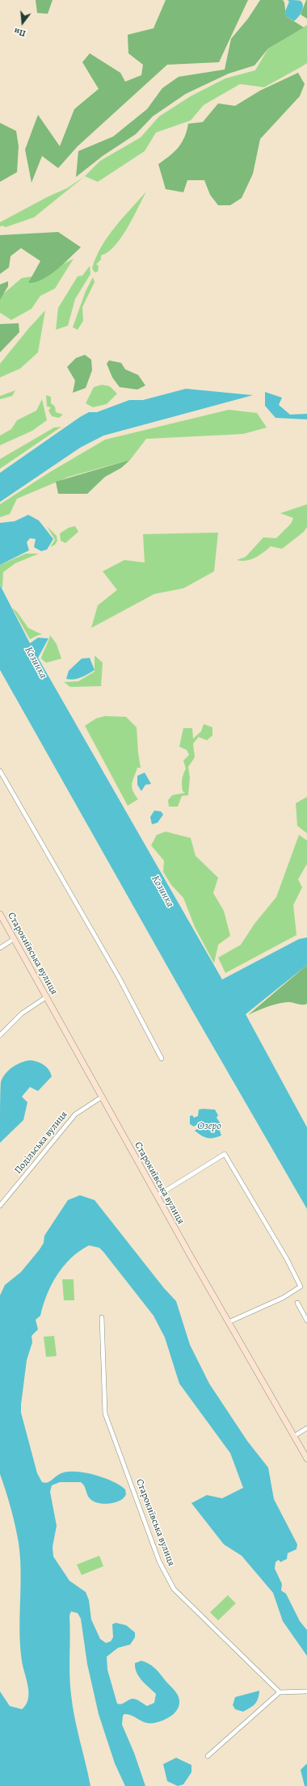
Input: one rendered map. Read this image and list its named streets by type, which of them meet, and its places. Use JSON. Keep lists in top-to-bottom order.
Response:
{
  "streets": {
    "street": ["Старокиївська вулиця", "Подільська вулиця"]
  },
  "crossings": [
    ["Старокиївська вулиця", "Подільська вулиця"]
  ],
  "water": ["Козинка", "Озеро"],
  "north": "bottom"
}
